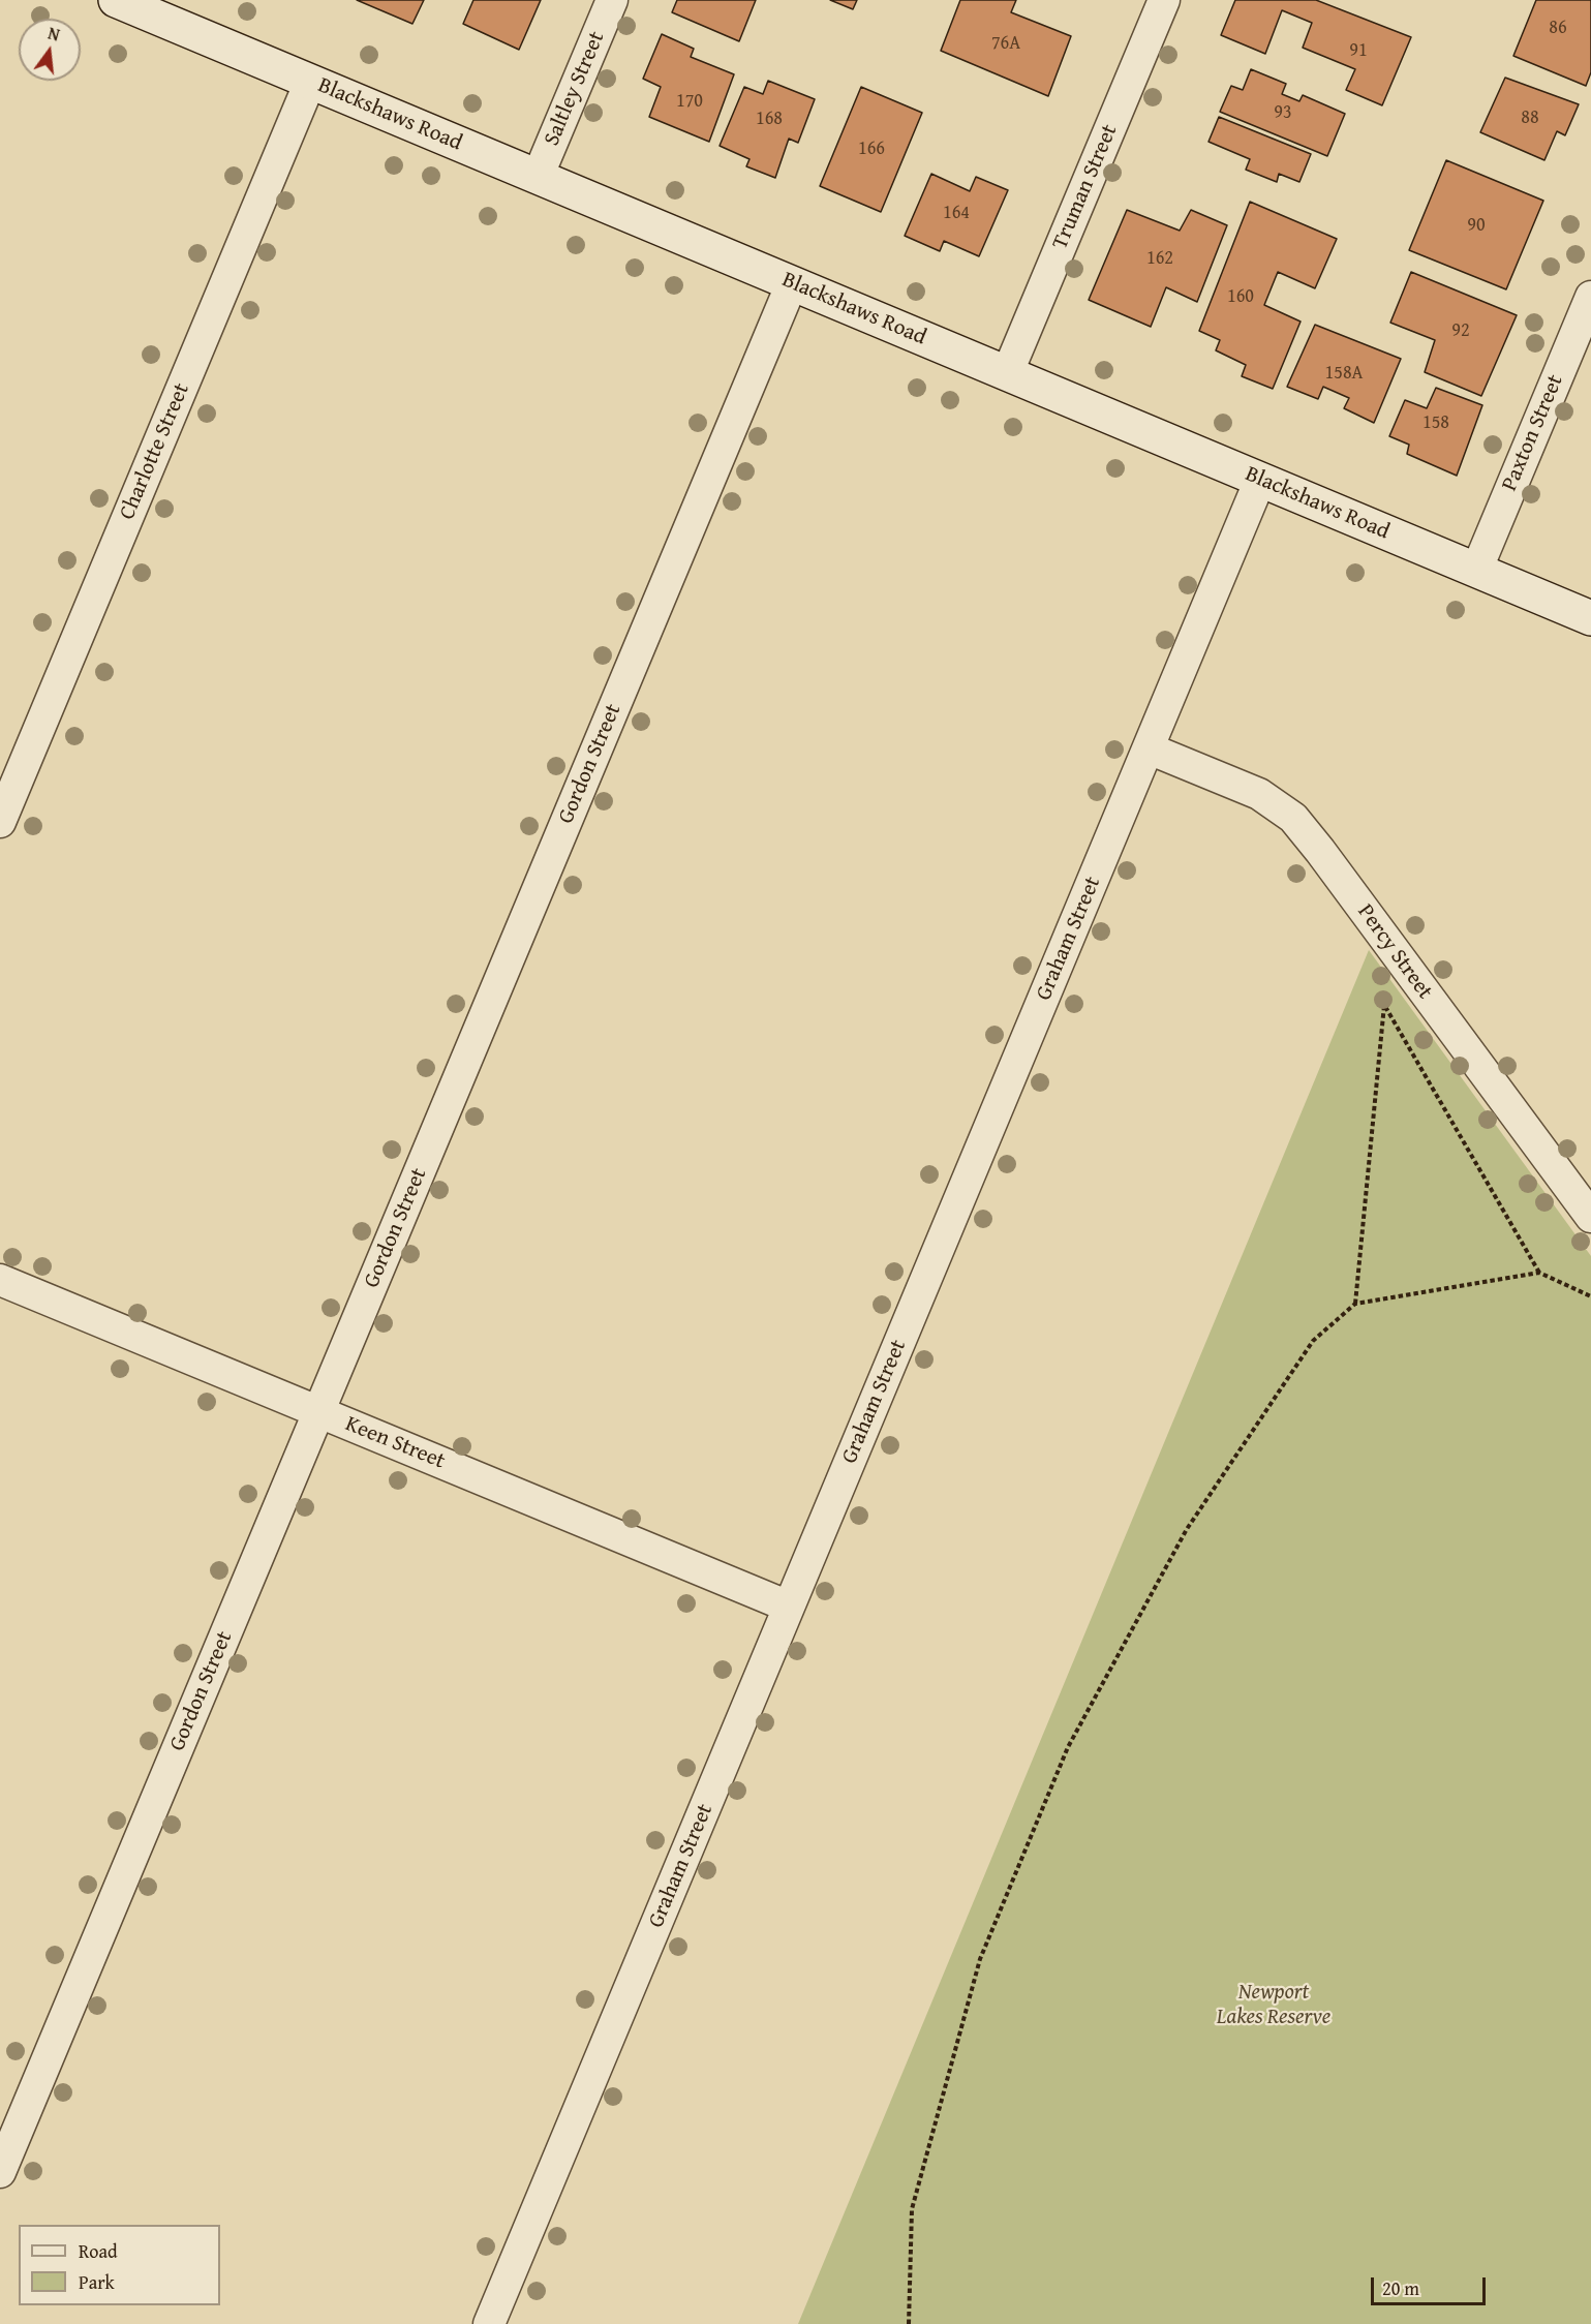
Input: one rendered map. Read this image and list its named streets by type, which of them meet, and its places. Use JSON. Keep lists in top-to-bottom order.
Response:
{
  "streets": {
    "main road": ["Blackshaws Road"],
    "street": [
      "Saltley Street",
      "Truman Street",
      "Paxton Street",
      "Charlotte Street",
      "Gordon Street",
      "Graham Street",
      "Percy Street",
      "Keen Street"
    ]
  },
  "crossings": [
    ["Saltley Street", "Blackshaws Road"],
    ["Blackshaws Road", "Truman Street"],
    ["Blackshaws Road", "Paxton Street"],
    ["Blackshaws Road", "Charlotte Street"],
    ["Blackshaws Road", "Gordon Street"],
    ["Blackshaws Road", "Graham Street"],
    ["Gordon Street", "Keen Street"],
    ["Graham Street", "Percy Street"],
    ["Graham Street", "Keen Street"]
  ],
  "parks": ["Newport Lakes Reserve"],
  "house_numbers": [
    "86",
    "76A",
    "91",
    "170",
    "93",
    "88",
    "168",
    "166",
    "164",
    "90",
    "162",
    "160",
    "92",
    "158A",
    "158"
  ],
  "legend": ["Road", "Park"],
  "scale_bar": "20 m",
  "north": "top"
}
